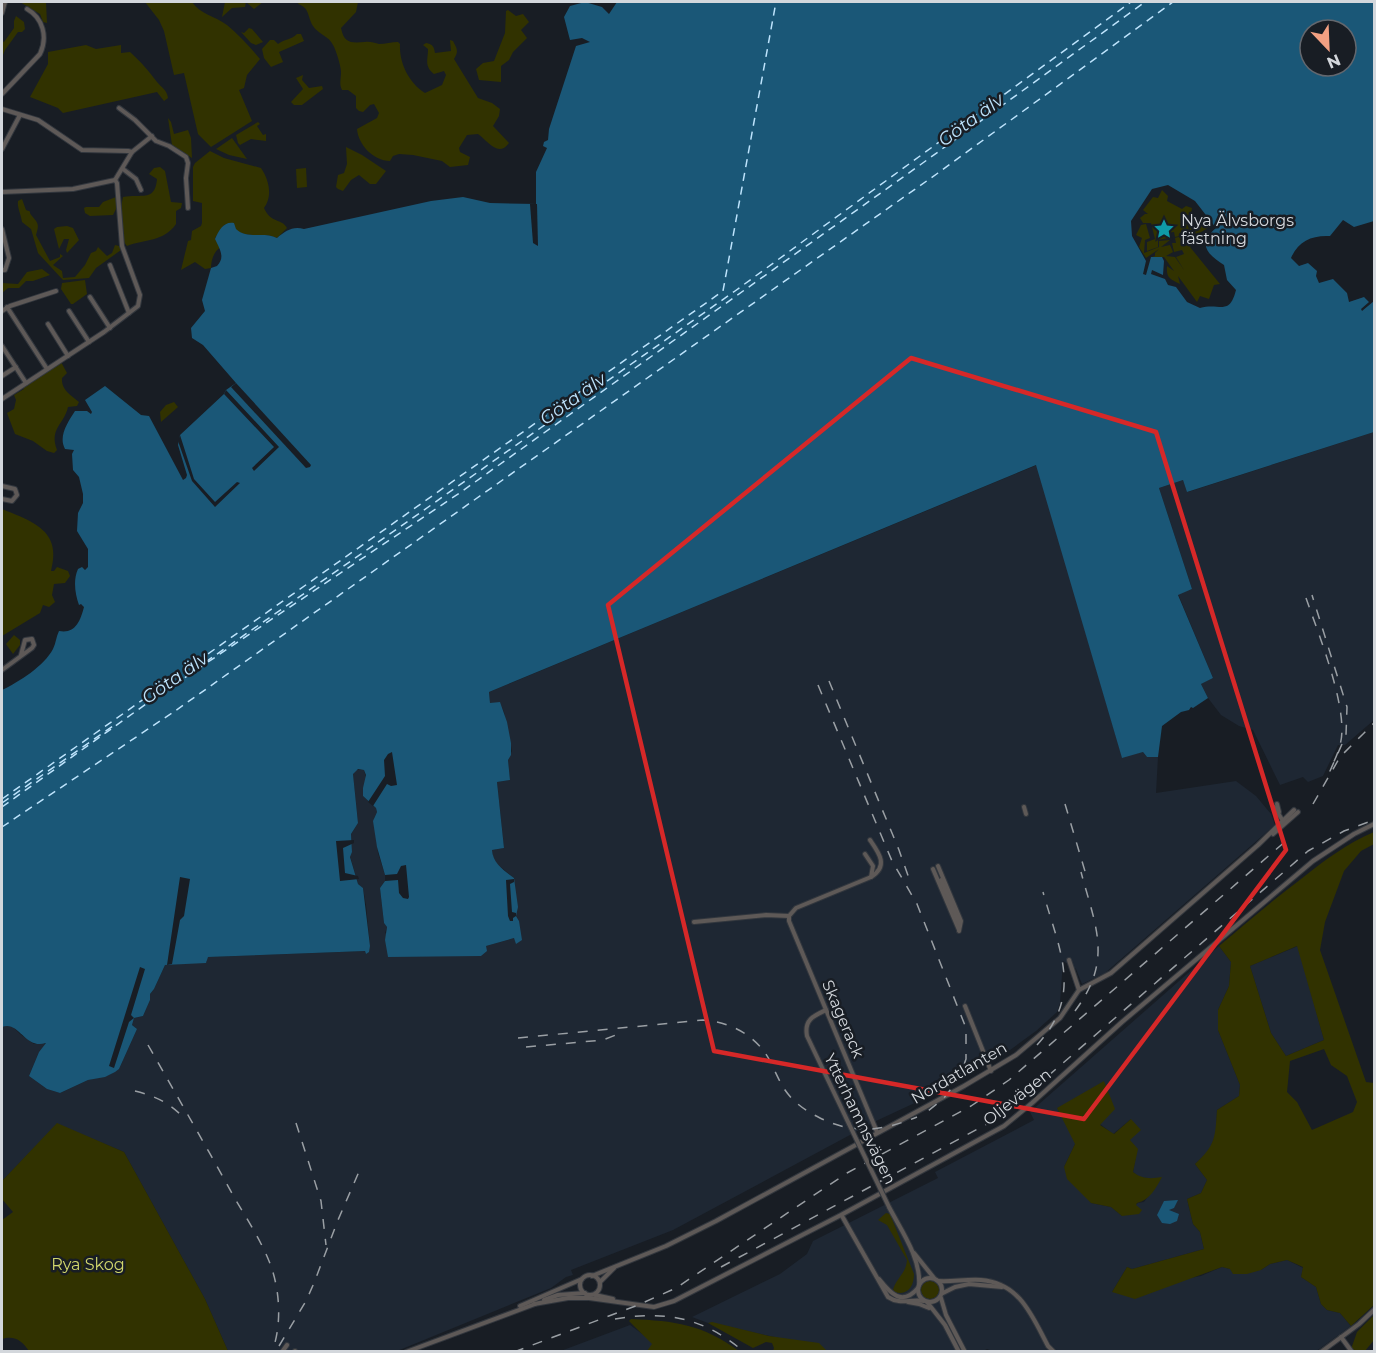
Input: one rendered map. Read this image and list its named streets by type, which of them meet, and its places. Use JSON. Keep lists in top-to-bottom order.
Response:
{
  "streets": {
    "street": [
      "Skagerack",
      "Nordatlanten",
      "Oljevägen",
      "Ytterhamnsvägen"
    ]
  },
  "crossings": [
    ["Skagerack", "Nordatlanten"],
    ["Skagerack", "Ytterhamnsvägen"],
    ["Nordatlanten", "Oljevägen"]
  ],
  "water": ["Göta älv"],
  "parks": ["Rya Skog"],
  "places": {
    "place": ["Nya Älvsborgs fästning"]
  },
  "north": "bottom right"
}
